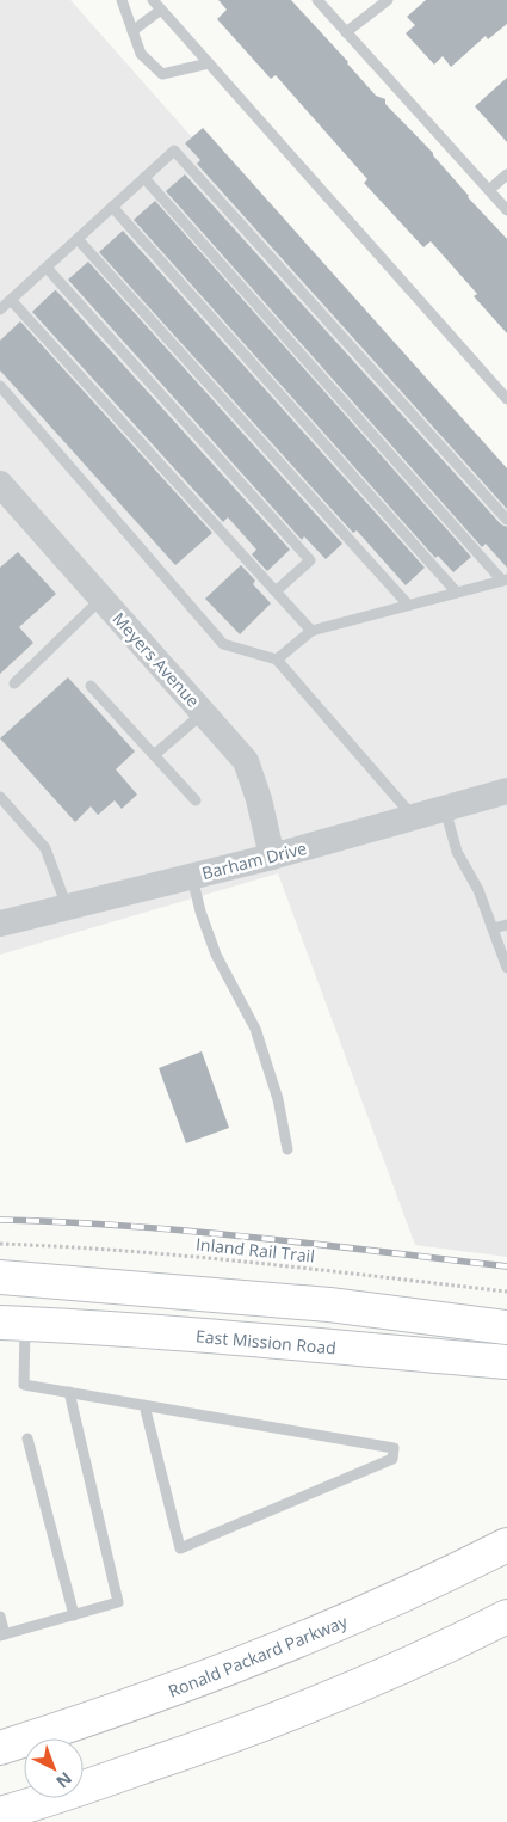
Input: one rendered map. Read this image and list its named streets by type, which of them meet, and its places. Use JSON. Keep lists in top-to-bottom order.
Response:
{
  "streets": {
    "main road": ["East Mission Road", "Ronald Packard Parkway"],
    "street": ["Meyers Avenue", "Barham Drive"],
    "path": ["Inland Rail Trail"]
  },
  "crossings": [
    ["Meyers Avenue", "Barham Drive"]
  ],
  "north": "bottom right"
}
